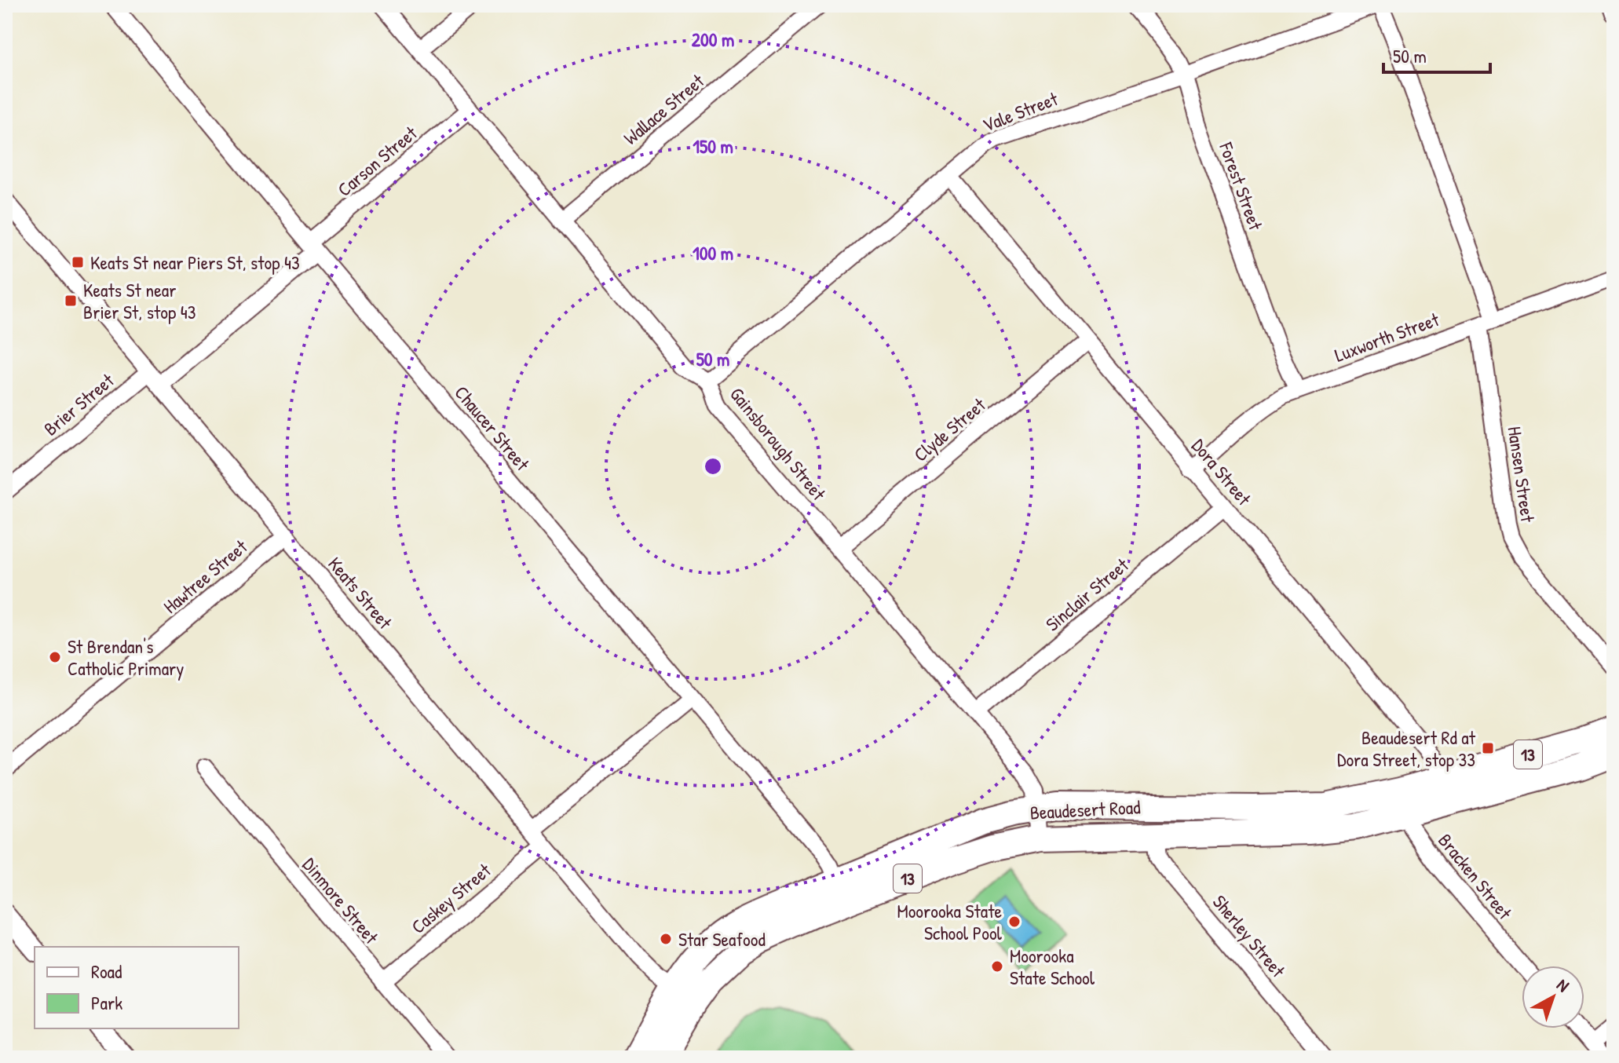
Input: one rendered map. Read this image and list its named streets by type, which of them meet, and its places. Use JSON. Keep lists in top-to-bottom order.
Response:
{
  "streets": {
    "highway": ["13", "Beaudesert Road"],
    "street": [
      "Wallace Street",
      "Vale Street",
      "Carson Street",
      "Forest Street",
      "Luxworth Street",
      "Brier Street",
      "Chaucer Street",
      "Clyde Street",
      "Gainsborough Street",
      "Dora Street",
      "Hansen Street",
      "Hawtree Street",
      "Keats Street",
      "Sinclair Street",
      "Bracken Street",
      "Caskey Street",
      "Dinmore Street",
      "Sherley Street"
    ]
  },
  "crossings": [
    ["Wallace Street", "Gainsborough Street"],
    ["Vale Street", "Forest Street"],
    ["Vale Street", "Gainsborough Street"],
    ["Vale Street", "Dora Street"],
    ["Vale Street", "Hansen Street"],
    ["Carson Street", "Brier Street"],
    ["Carson Street", "Chaucer Street"],
    ["Carson Street", "Gainsborough Street"],
    ["Carson Street", "Keats Street"],
    ["Forest Street", "Luxworth Street"],
    ["Luxworth Street", "Dora Street"],
    ["Luxworth Street", "Hansen Street"],
    ["Brier Street", "Keats Street"],
    ["Chaucer Street", "Beaudesert Road"],
    ["Clyde Street", "Gainsborough Street"],
    ["Clyde Street", "Dora Street"],
    ["Gainsborough Street", "Sinclair Street"],
    ["Gainsborough Street", "Beaudesert Road"],
    ["Dora Street", "Sinclair Street"],
    ["Dora Street", "Beaudesert Road"],
    ["Hawtree Street", "Keats Street"],
    ["Keats Street", "Beaudesert Road"],
    ["Keats Street", "Caskey Street"],
    ["Beaudesert Road", "Bracken Street"],
    ["Beaudesert Road", "Sherley Street"],
    ["Caskey Street", "Dinmore Street"]
  ],
  "places": {
    "transit": ["Keats St near Piers St, stop 43", "Keats St near Brier St, stop 43", "Beaudesert Rd at Dora Street, stop 33"],
    "other": [
      "St Brendan's Catholic Primary",
      "Moorooka State School Pool",
      "Star Seafood",
      "Moorooka State School"
    ]
  },
  "legend": ["Road", "Park"],
  "scale_bar": "50 m",
  "north": "top right",
  "rings": [
    "200 m",
    "150 m",
    "100 m",
    "50 m"
  ]
}
